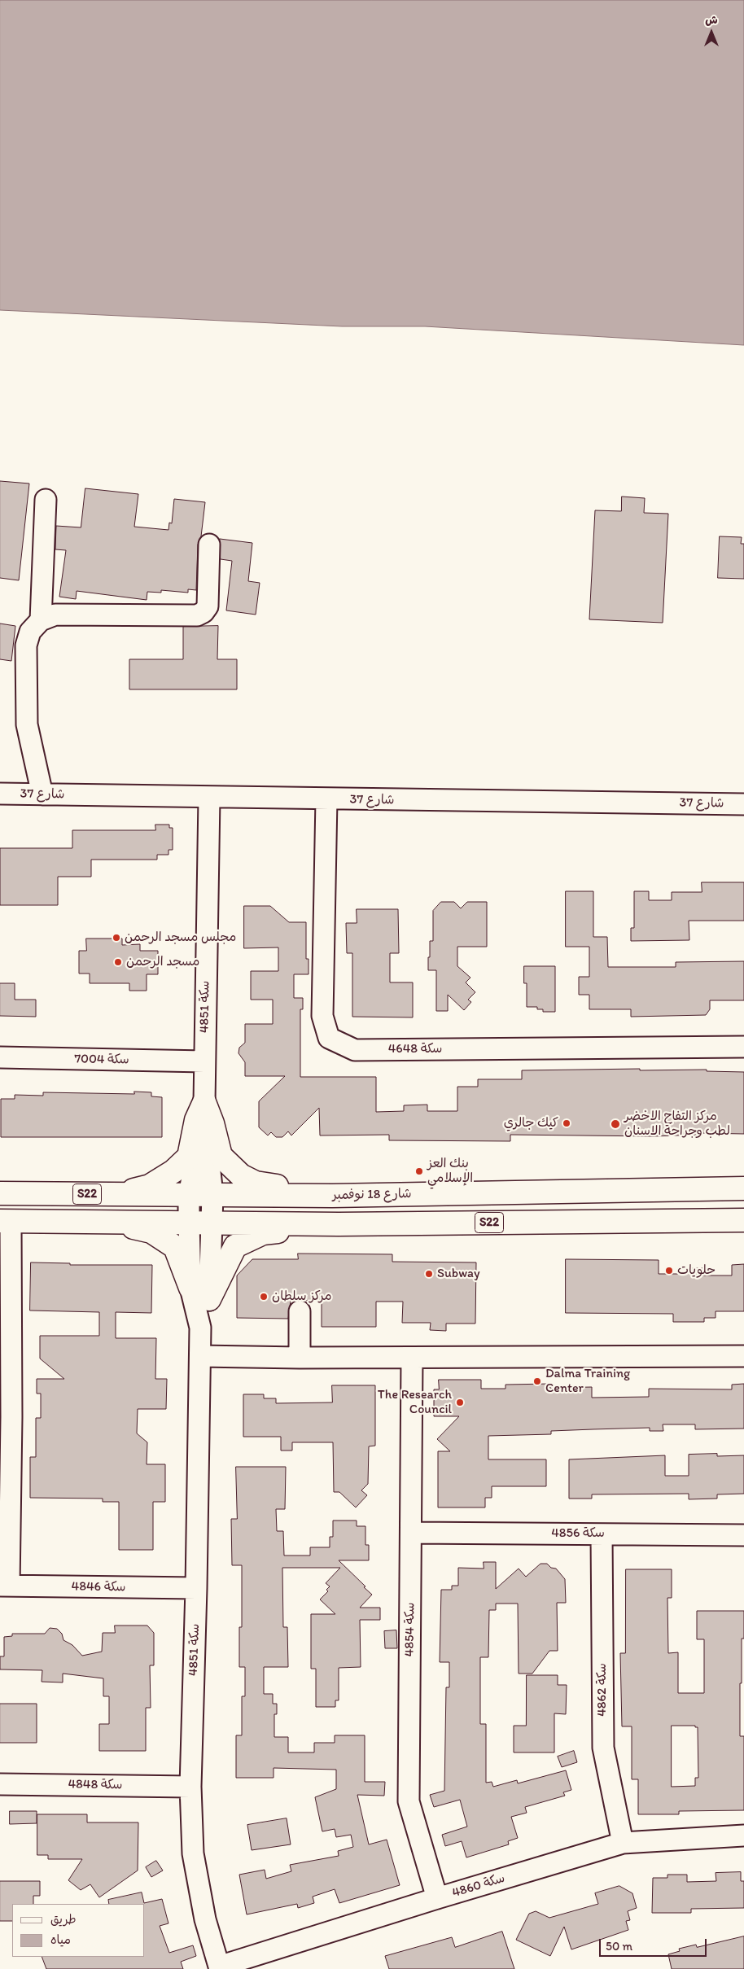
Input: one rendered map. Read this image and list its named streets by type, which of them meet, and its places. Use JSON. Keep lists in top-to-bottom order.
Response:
{
  "streets": {
    "main road": ["S22", "شارع 18 نوفمبر"],
    "street": [
      "شارع 37",
      "سكة 4851",
      "سكة 4648",
      "سكة 7004",
      "سكة 4856",
      "سكة 4846",
      "سكة 4854",
      "سكة 4862",
      "سكة 4848",
      "سكة 4860"
    ]
  },
  "crossings": [
    ["شارع 37", "سكة 4851"],
    ["شارع 37", "سكة 4648"],
    ["سكة 4851", "سكة 7004"],
    ["سكة 4851", "S22"],
    ["سكة 4851", "شارع 18 نوفمبر"],
    ["سكة 4851", "سكة 4846"],
    ["سكة 4851", "سكة 4848"],
    ["سكة 4851", "سكة 4860"],
    ["سكة 4856", "سكة 4854"],
    ["سكة 4856", "سكة 4862"],
    ["سكة 4854", "سكة 4860"],
    ["سكة 4862", "سكة 4860"]
  ],
  "places": [
    "مجلس مسجد الرحمن",
    "مسجد الرحمن",
    "كيك جالري",
    "مركز التفاح الاخضر لطب وجراحة الاسنان",
    "بنك العز الإسلامي",
    "حلويات",
    "Subway",
    "مركز سلطان",
    "Dalma Training Center",
    "The Research Council"
  ],
  "legend": ["طريق", "مياه"],
  "scale_bar": "50 m",
  "north": "top"
}
